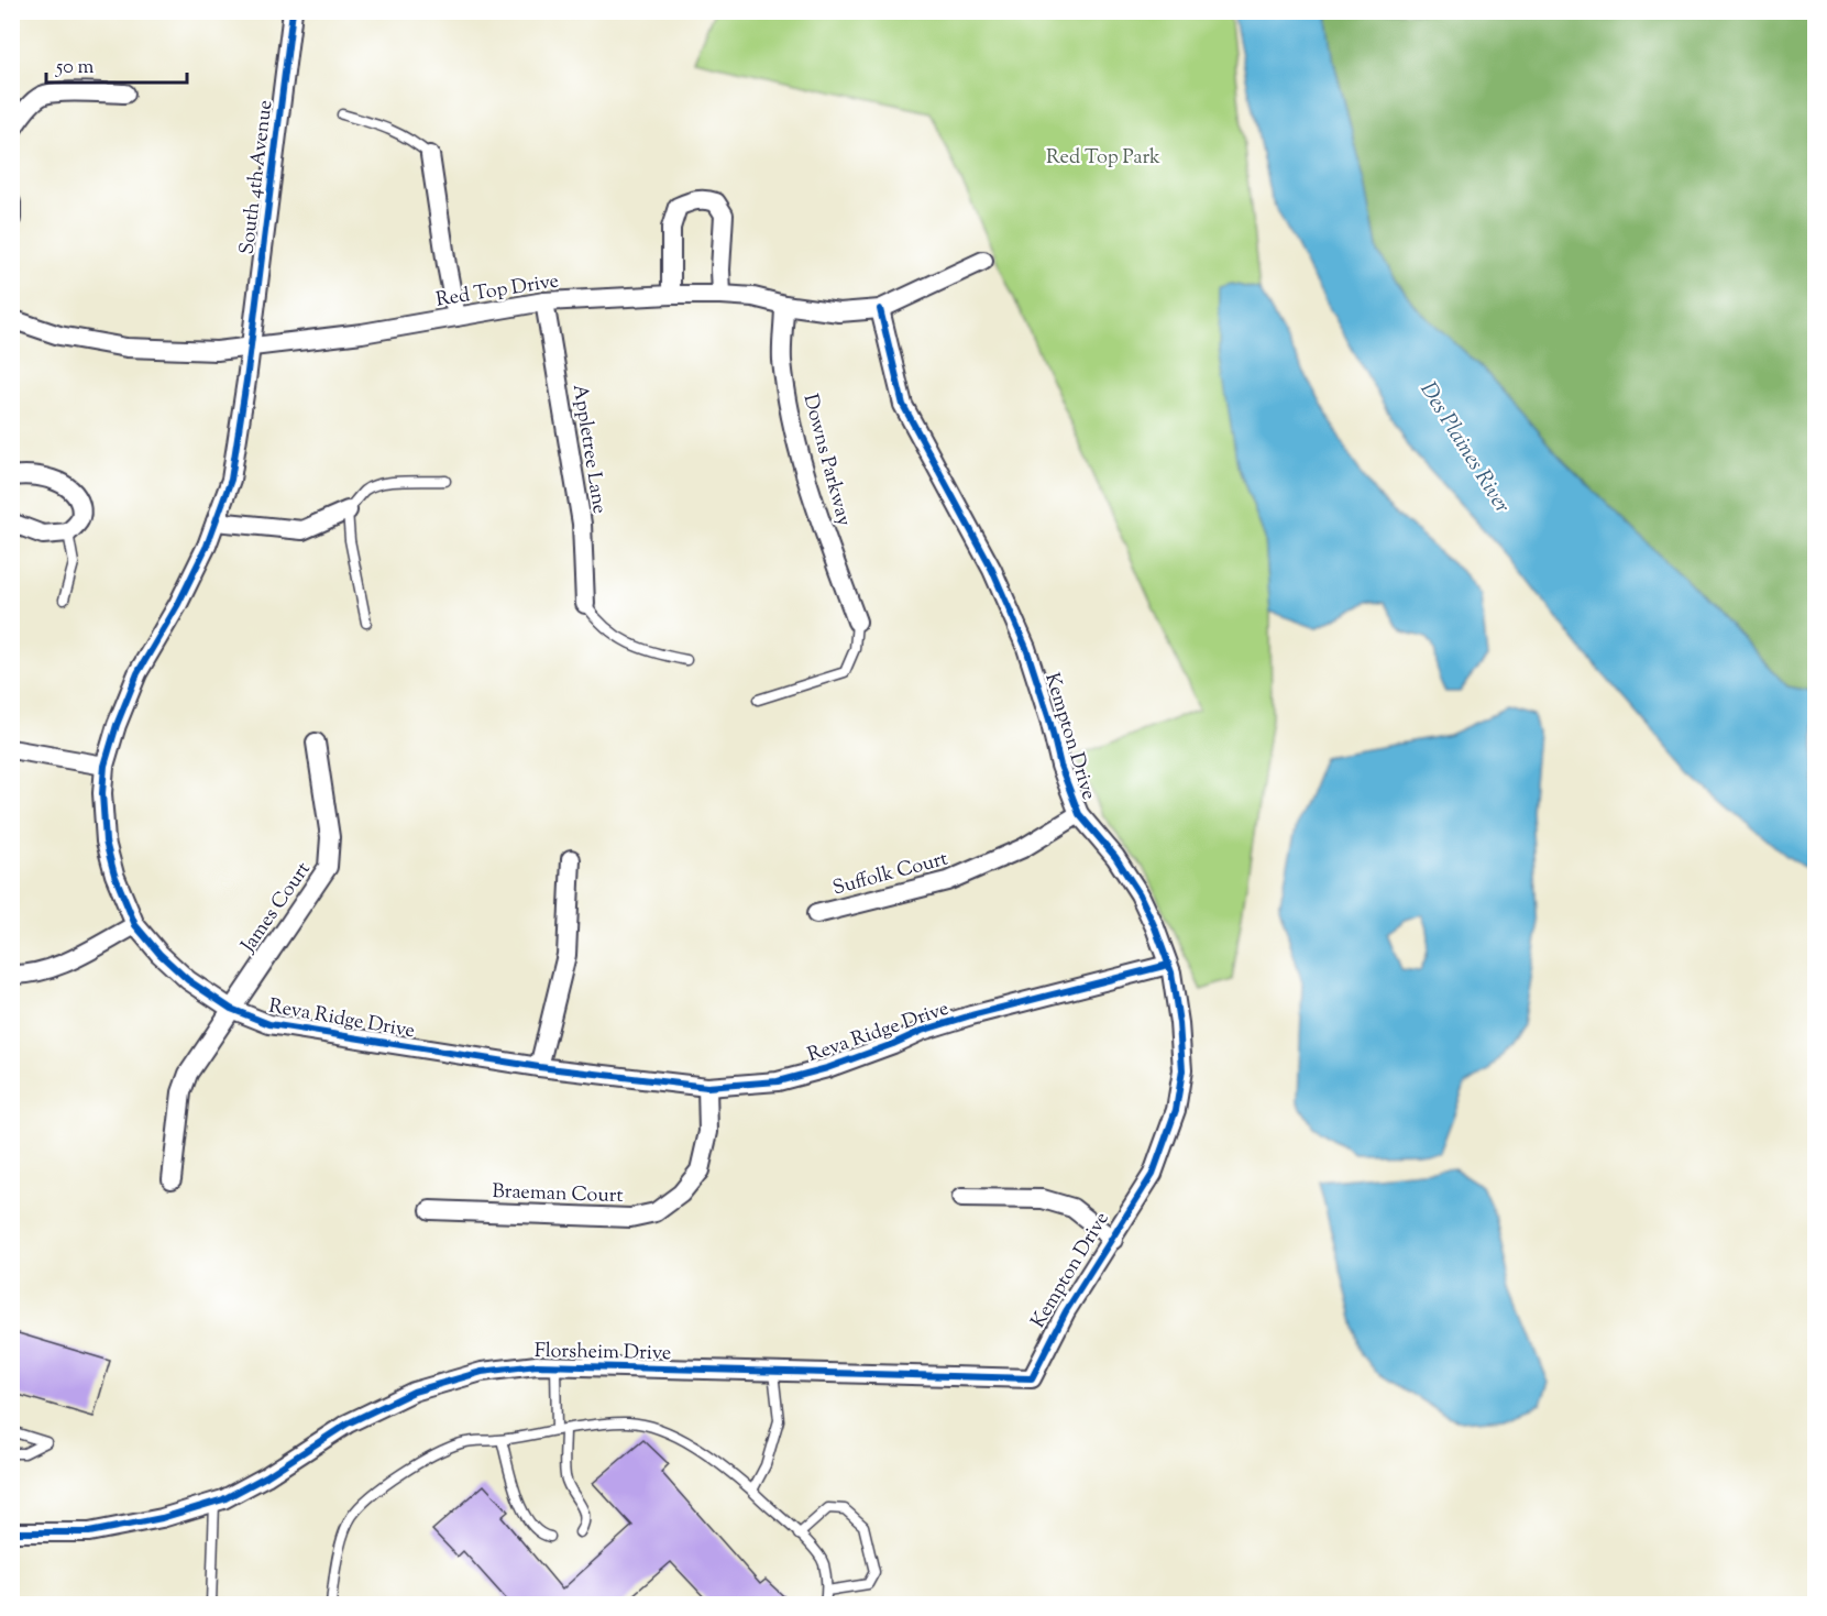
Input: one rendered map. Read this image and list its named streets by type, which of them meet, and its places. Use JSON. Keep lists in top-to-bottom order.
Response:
{
  "streets": {
    "street": [
      "South 4th Avenue",
      "Red Top Drive",
      "Appletree Lane",
      "Downs Parkway",
      "Kempton Drive",
      "Suffolk Court",
      "James Court",
      "Reva Ridge Drive",
      "Braeman Court",
      "Florsheim Drive"
    ]
  },
  "crossings": [
    ["South 4th Avenue", "Red Top Drive"],
    ["South 4th Avenue", "Reva Ridge Drive"],
    ["Red Top Drive", "Appletree Lane"],
    ["Red Top Drive", "Downs Parkway"],
    ["Red Top Drive", "Kempton Drive"],
    ["Red Top Drive", "Reva Ridge Drive"],
    ["Kempton Drive", "Suffolk Court"],
    ["Kempton Drive", "Reva Ridge Drive"],
    ["Kempton Drive", "Florsheim Drive"],
    ["James Court", "Reva Ridge Drive"],
    ["Reva Ridge Drive", "Braeman Court"]
  ],
  "water": ["Des Plaines River"],
  "parks": ["Red Top Park"],
  "scale_bar": "50 m"
}
